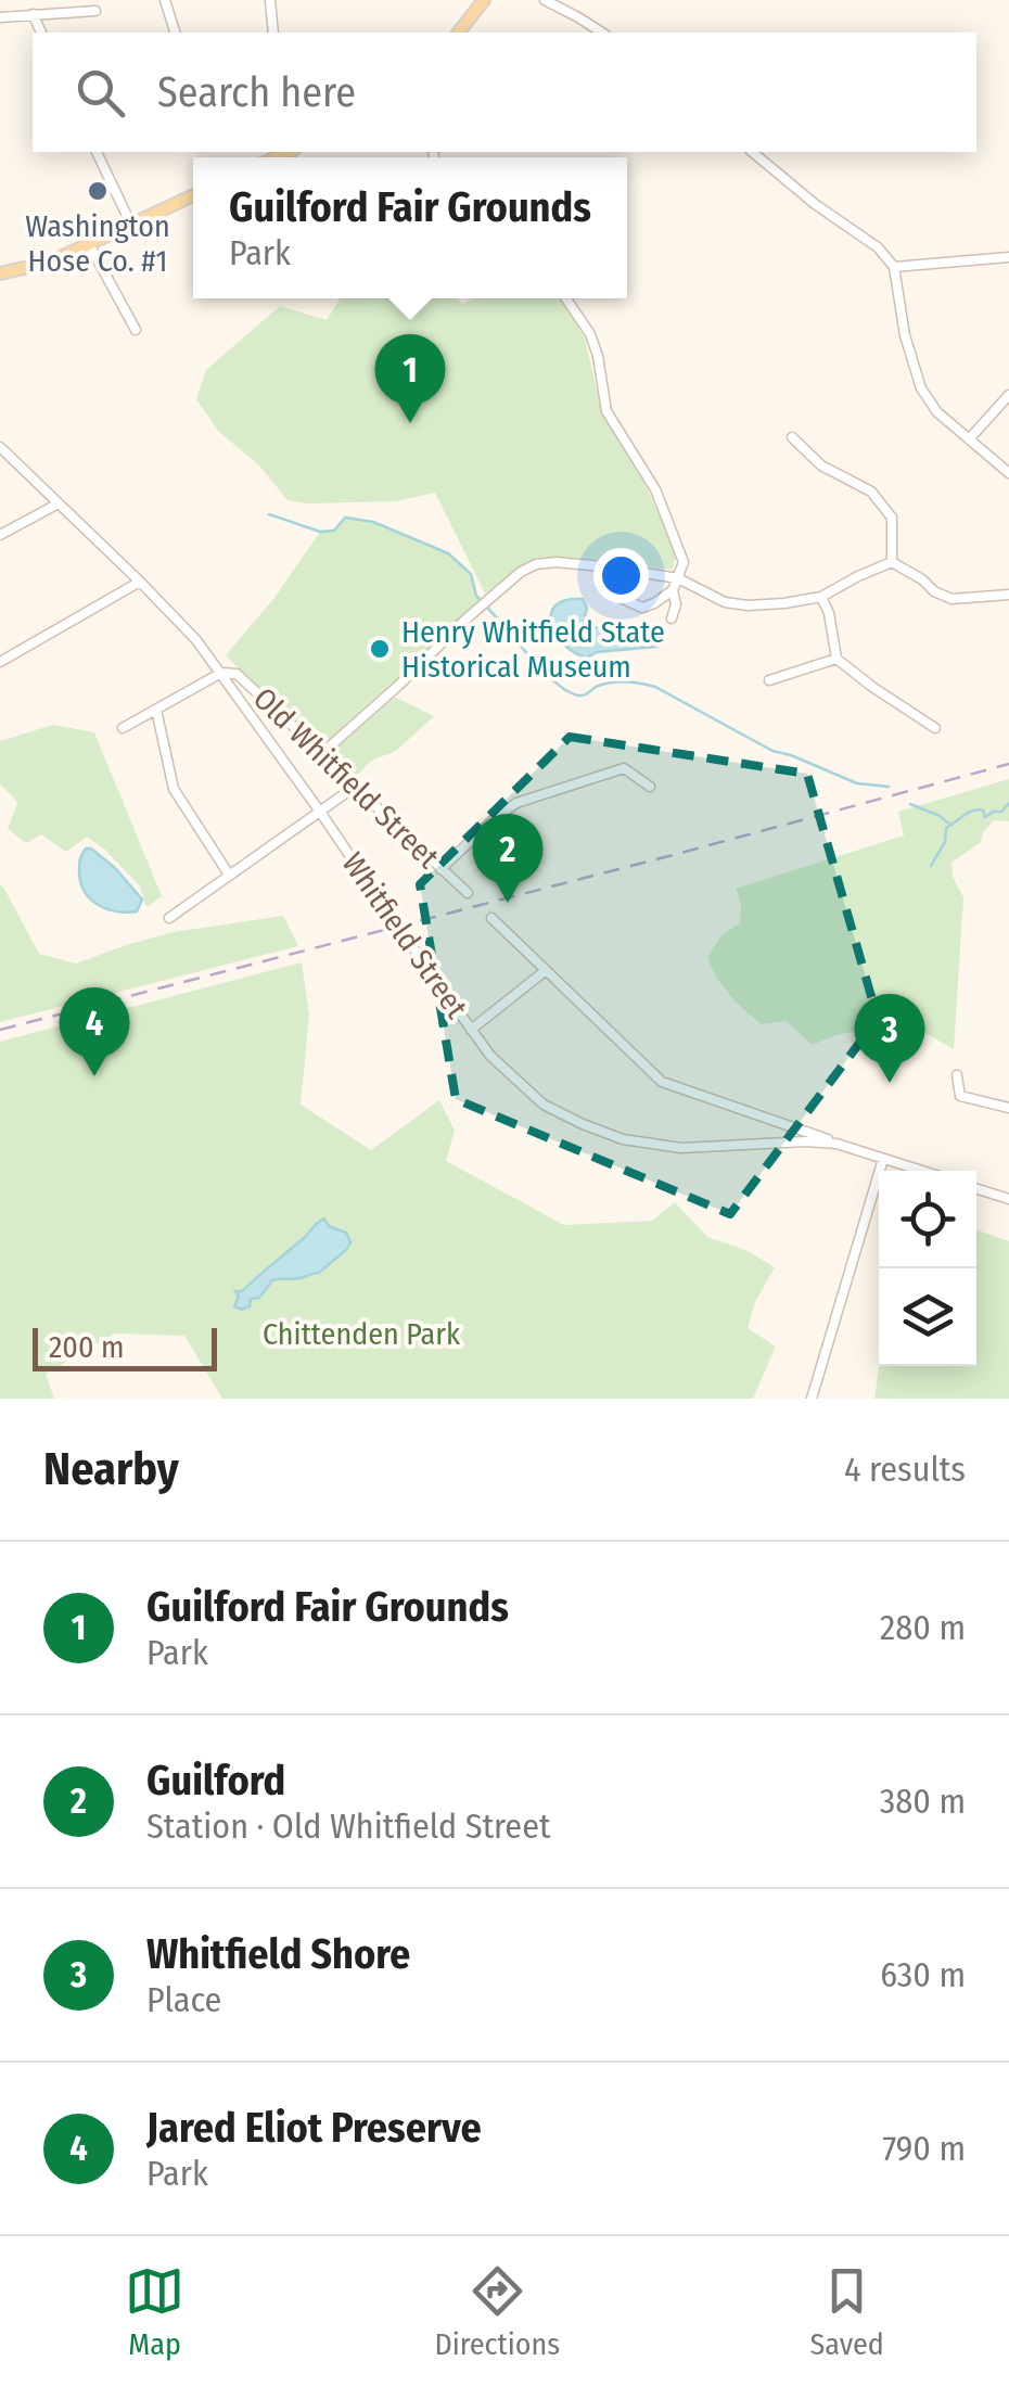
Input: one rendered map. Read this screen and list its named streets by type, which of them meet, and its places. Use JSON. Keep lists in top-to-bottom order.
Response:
{
  "streets": {
    "street": ["Old Whitfield Street", "Whitfield Street"]
  },
  "crossings": [
    ["Old Whitfield Street", "Whitfield Street"]
  ],
  "parks": ["Chittenden Park"],
  "places": ["Washington Hose Co. #1", "Henry Whitfield State Historical Museum"],
  "scale_bar": "200 m",
  "page": {
    "search": "Search here",
    "popup": ["Guilford Fair Grounds", "Park"],
    "pins": [
      "1",
      "2",
      "4",
      "3"
    ],
    "scale": "200 m",
    "heading": ["Nearby", "4 results"],
    "list": [
      {
        "mark": "1",
        "name": "Guilford Fair Grounds",
        "note": "Park",
        "value": "280 m"
      },
      {
        "mark": "2",
        "name": "Guilford",
        "note": "Station · Old Whitfield Street",
        "value": "380 m"
      },
      {
        "mark": "3",
        "name": "Whitfield Shore",
        "note": "Place",
        "value": "630 m"
      },
      {
        "mark": "4",
        "name": "Jared Eliot Preserve",
        "note": "Park",
        "value": "790 m"
      }
    ],
    "nav": ["Map", "Directions", "Saved"]
  }
}
